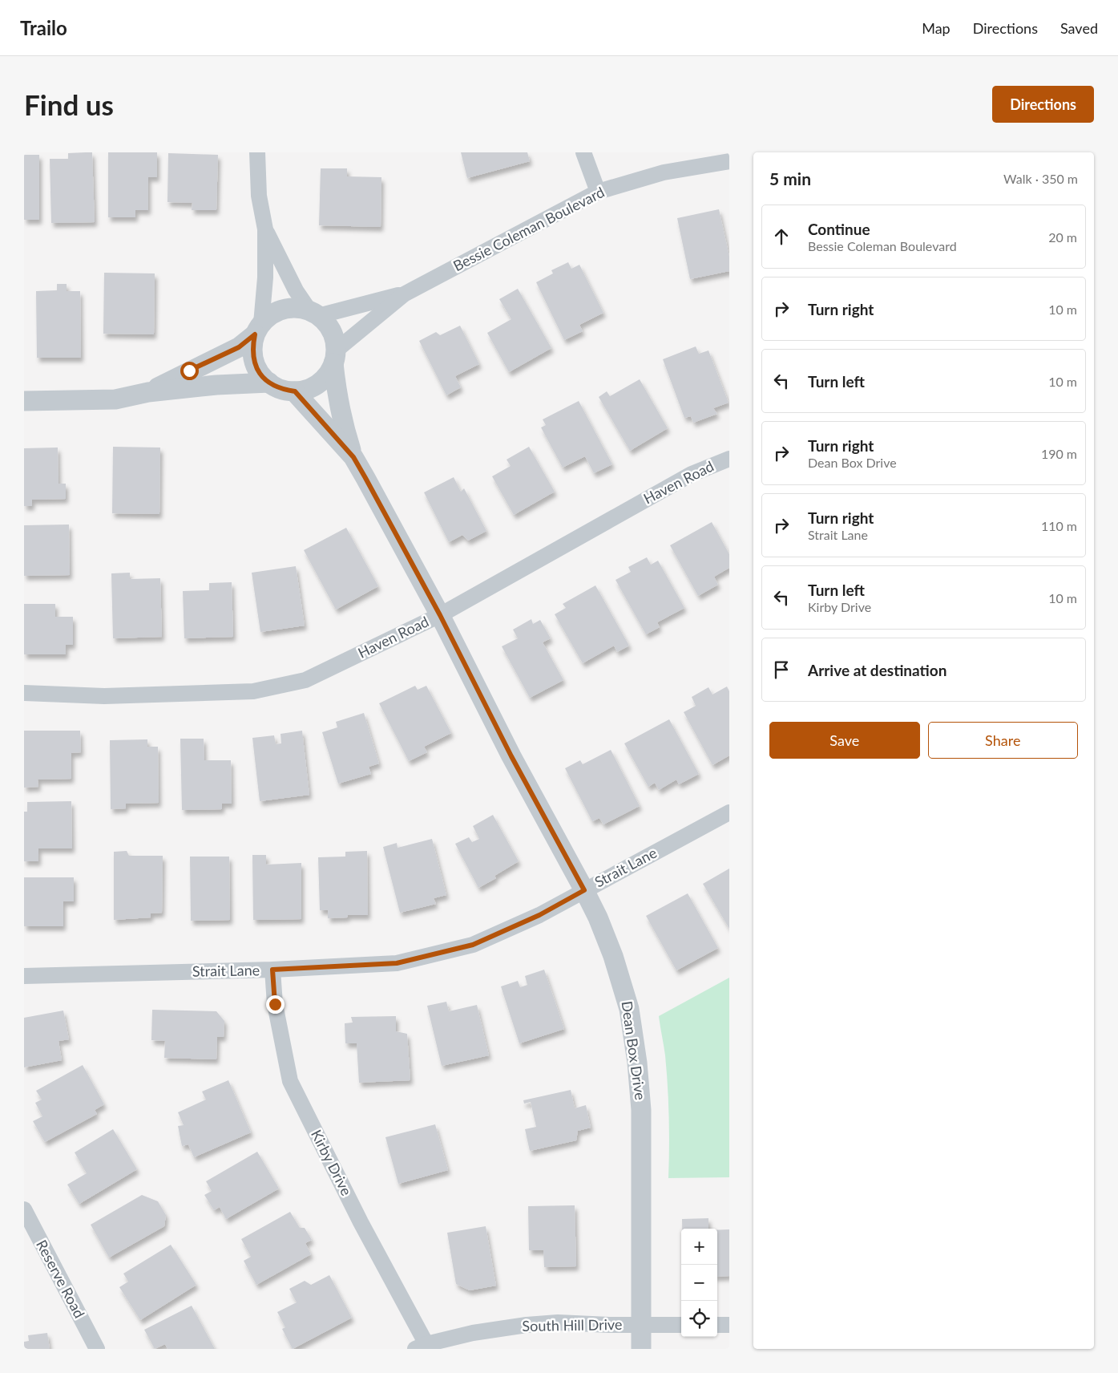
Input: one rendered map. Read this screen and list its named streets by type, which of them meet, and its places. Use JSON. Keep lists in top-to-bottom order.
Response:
{
  "streets": {
    "street": [
      "Bessie Coleman Boulevard",
      "Haven Road",
      "Strait Lane",
      "Dean Box Drive",
      "Kirby Drive",
      "Reserve Road",
      "South Hill Drive"
    ]
  },
  "crossings": [
    ["Bessie Coleman Boulevard", "Dean Box Drive"],
    ["Haven Road", "Dean Box Drive"],
    ["Strait Lane", "Dean Box Drive"],
    ["Strait Lane", "Kirby Drive"],
    ["Dean Box Drive", "South Hill Drive"],
    ["Kirby Drive", "South Hill Drive"]
  ],
  "page": {
    "header": "Trailo",
    "nav": ["Map", "Directions", "Saved"],
    "buttons": [
      "Directions",
      ["Save", "Share"]
    ],
    "title": "Find us",
    "heading": ["5 min", "Walk · 350 m"],
    "list": [
      ["Continue", "Bessie Coleman Boulevard", "20 m"],
      ["Turn right", "10 m"],
      ["Turn left", "10 m"],
      ["Turn right", "Dean Box Drive", "190 m"],
      ["Turn right", "Strait Lane", "110 m"],
      ["Turn left", "Kirby Drive", "10 m"],
      "Arrive at destination"
    ],
    "map_buttons": ["+", "−"]
  }
}
